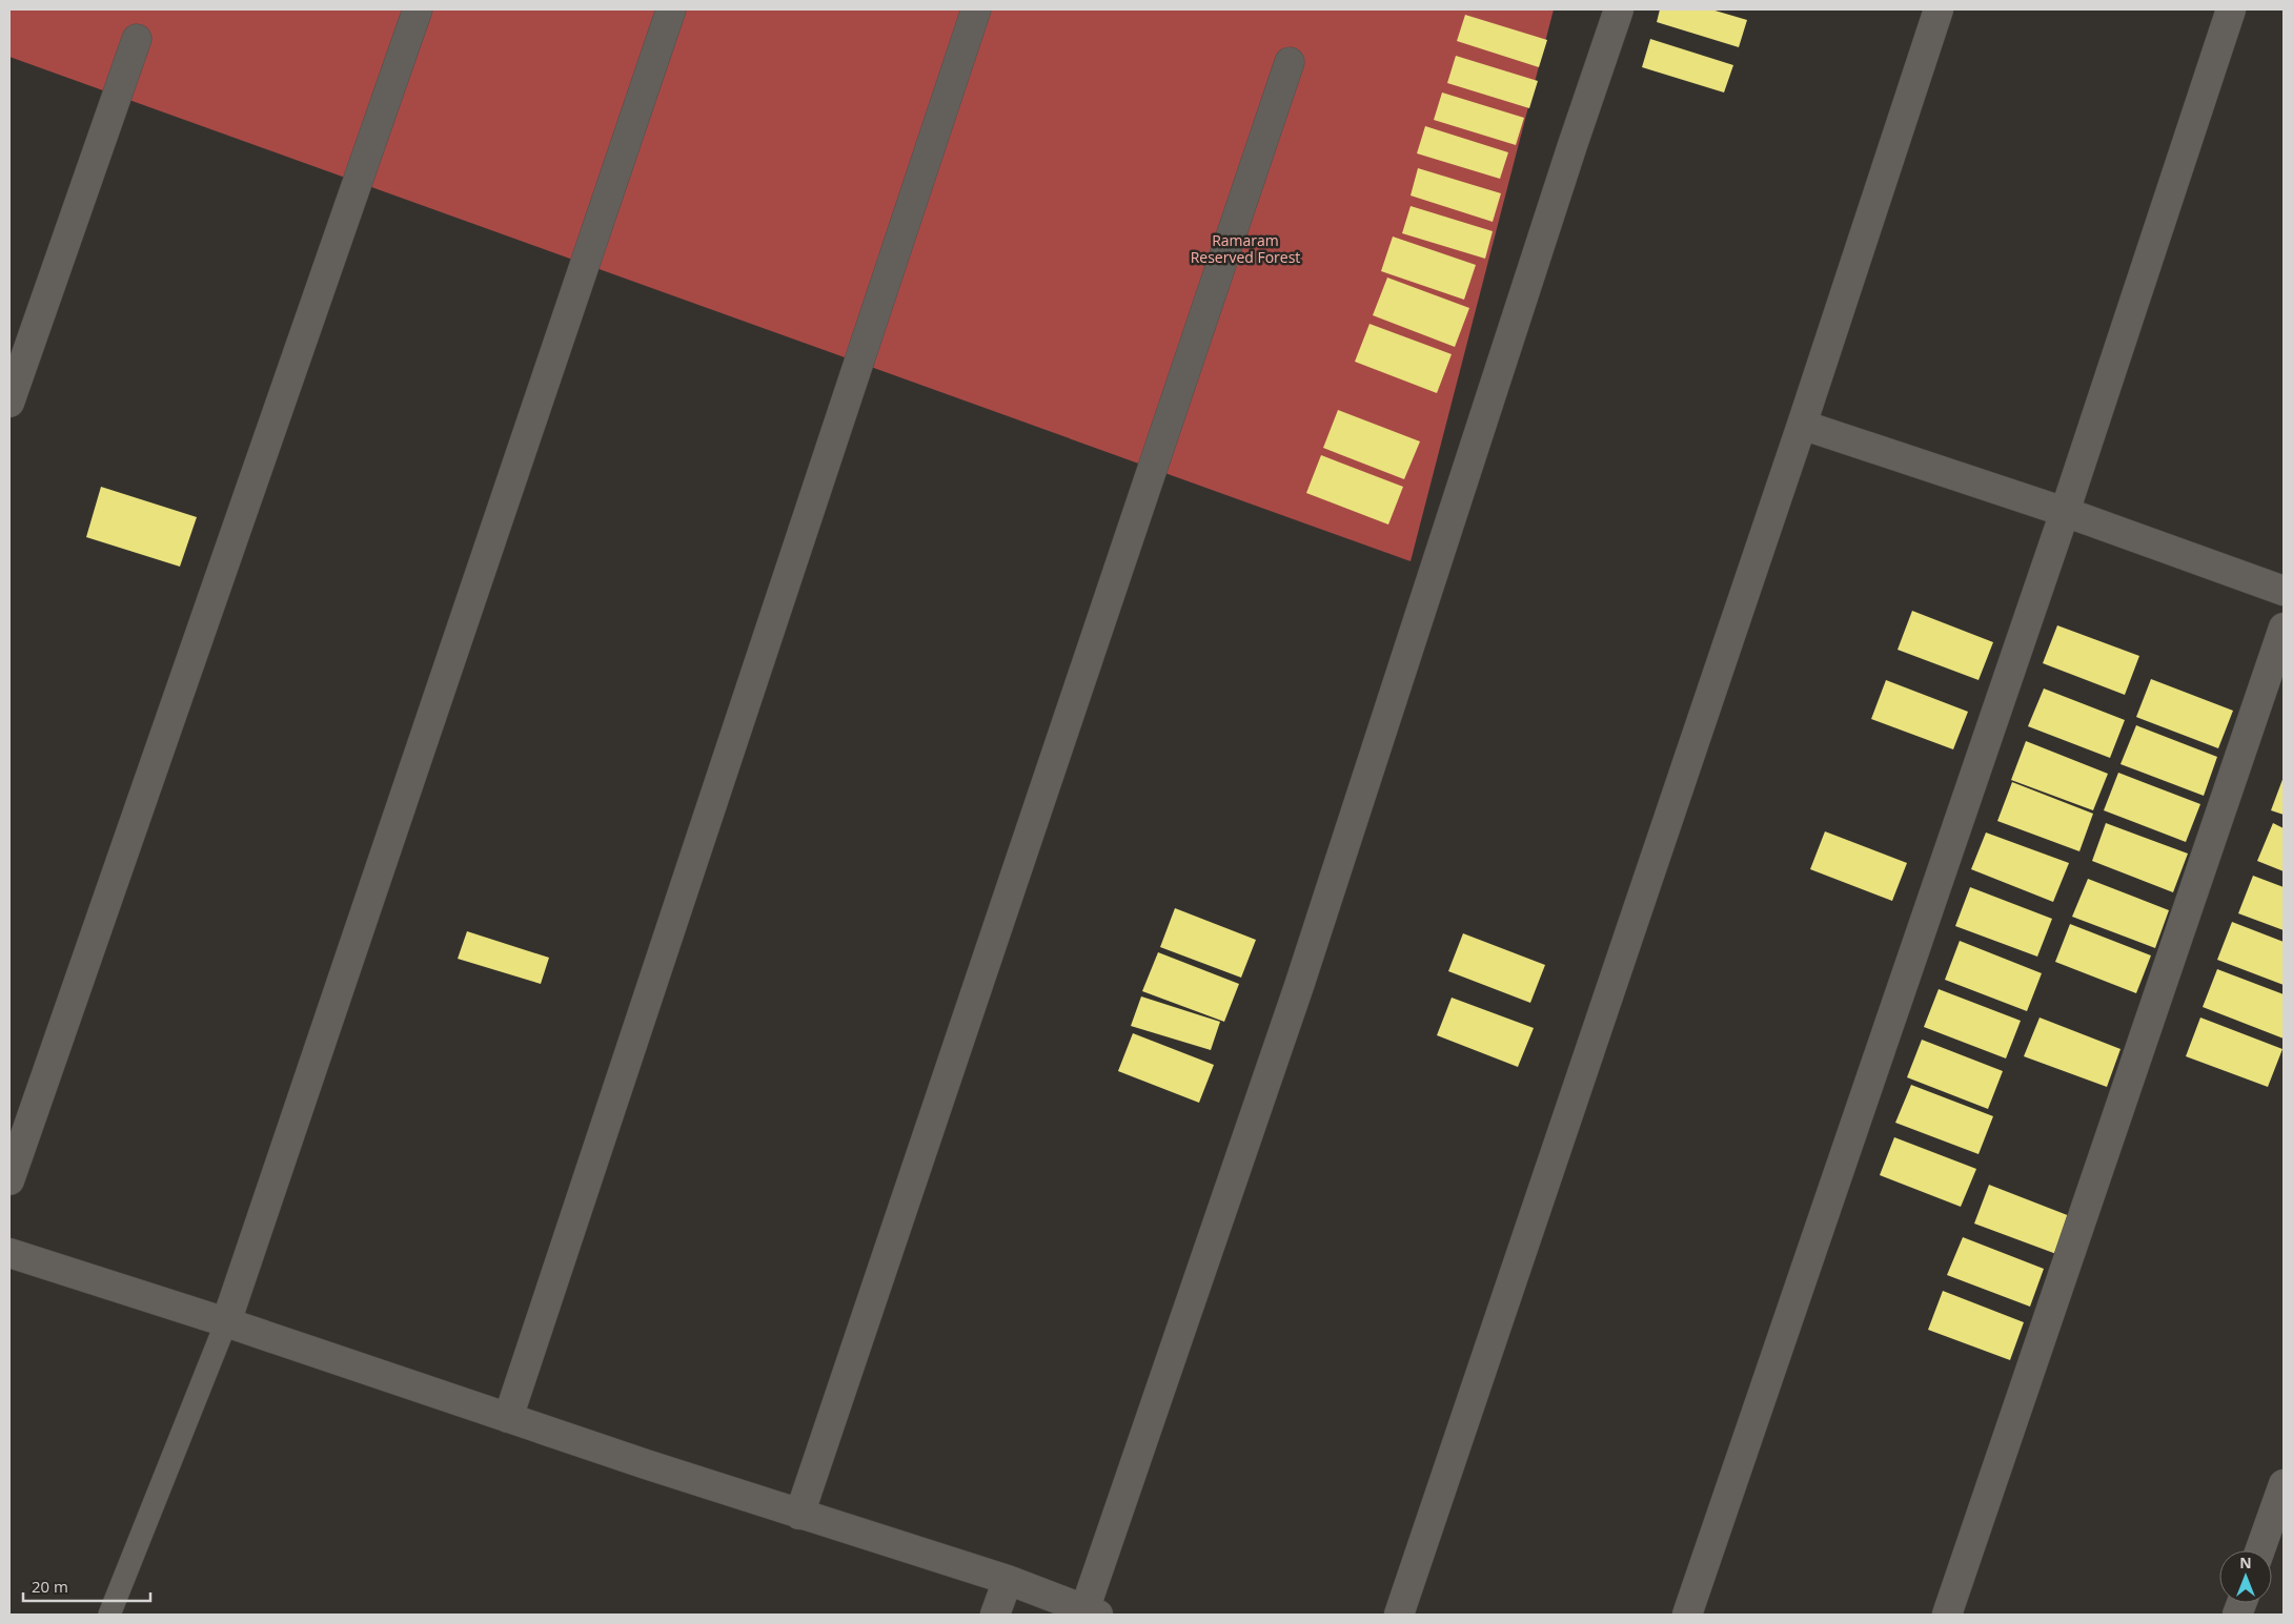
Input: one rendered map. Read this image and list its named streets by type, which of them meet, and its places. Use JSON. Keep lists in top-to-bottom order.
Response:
{
  "parks": ["Ramaram Reserved Forest"],
  "scale_bar": "20 m",
  "north": "top"
}
